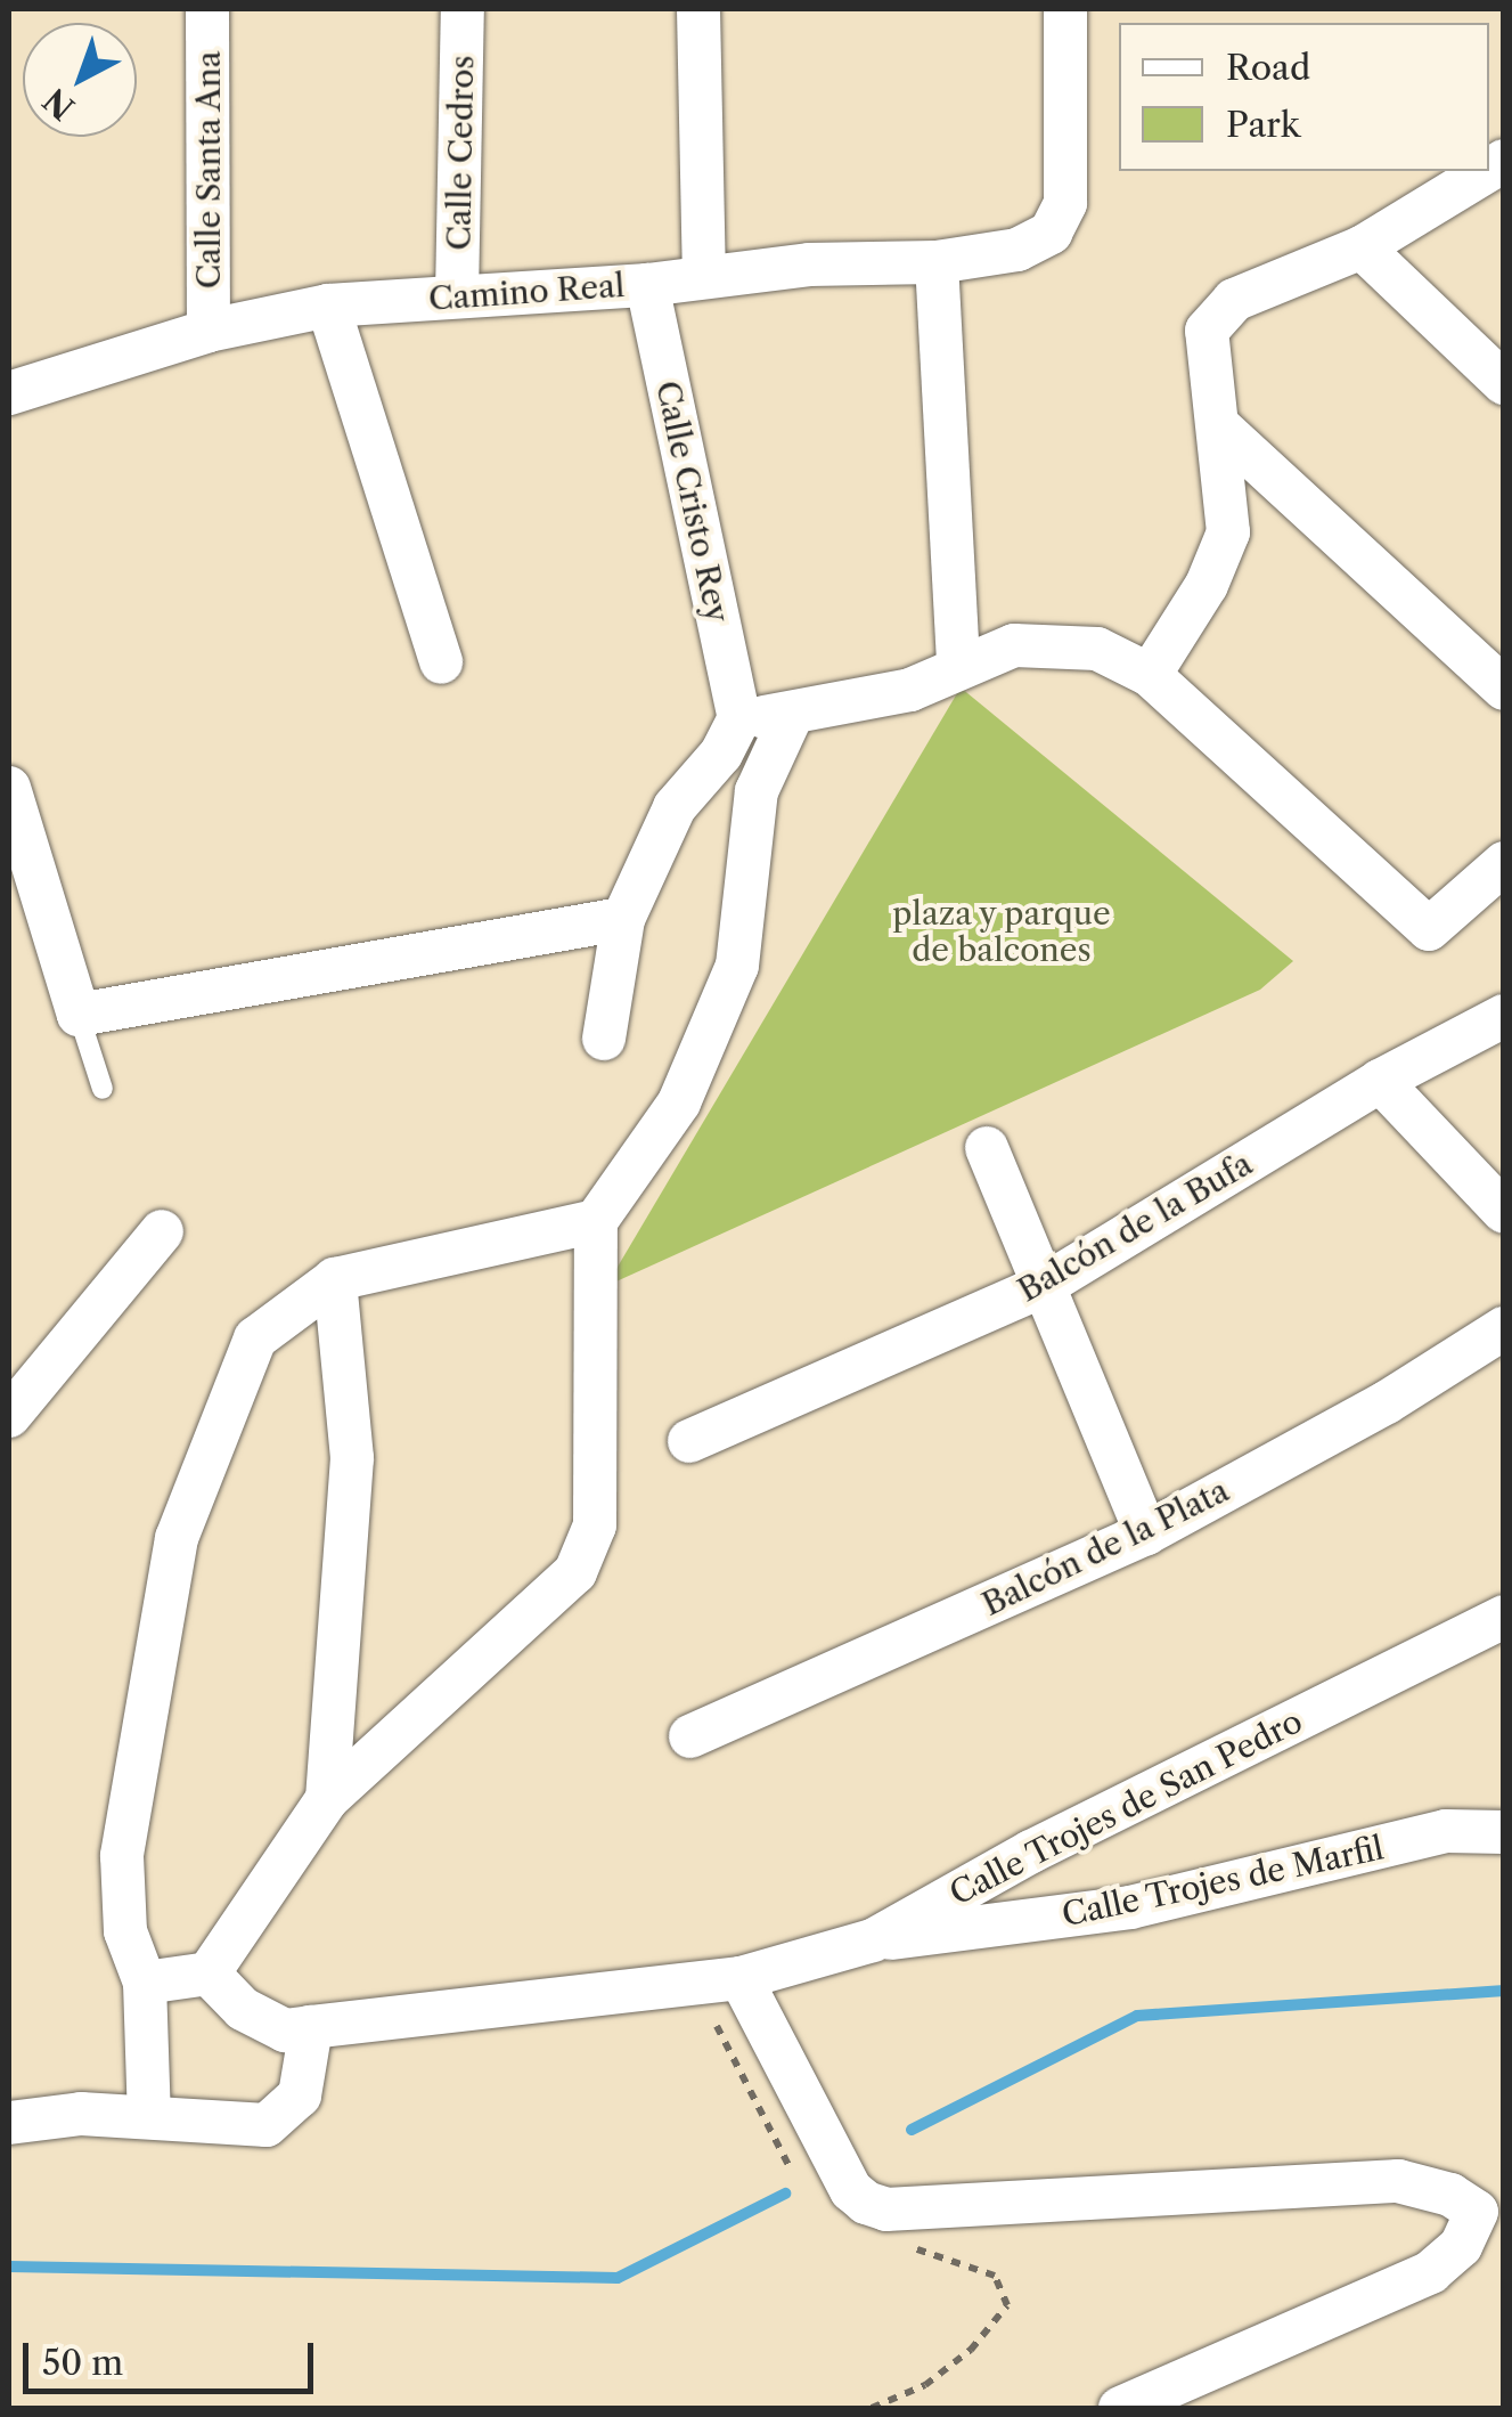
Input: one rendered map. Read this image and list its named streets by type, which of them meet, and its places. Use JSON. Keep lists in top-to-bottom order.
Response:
{
  "streets": {
    "street": [
      "Calle Cedros",
      "Calle Santa Ana",
      "Camino Real",
      "Calle Cristo Rey",
      "Balcón de la Bufa",
      "Balcón de la Plata",
      "Calle Trojes de San Pedro",
      "Calle Trojes de Marfil"
    ]
  },
  "crossings": [
    ["Calle Cedros", "Camino Real"],
    ["Calle Santa Ana", "Camino Real"],
    ["Camino Real", "Calle Cristo Rey"],
    ["Calle Trojes de San Pedro", "Calle Trojes de Marfil"]
  ],
  "parks": ["plaza y parque de balcones"],
  "legend": ["Road", "Park"],
  "scale_bar": "50 m",
  "north": "bottom left"
}
